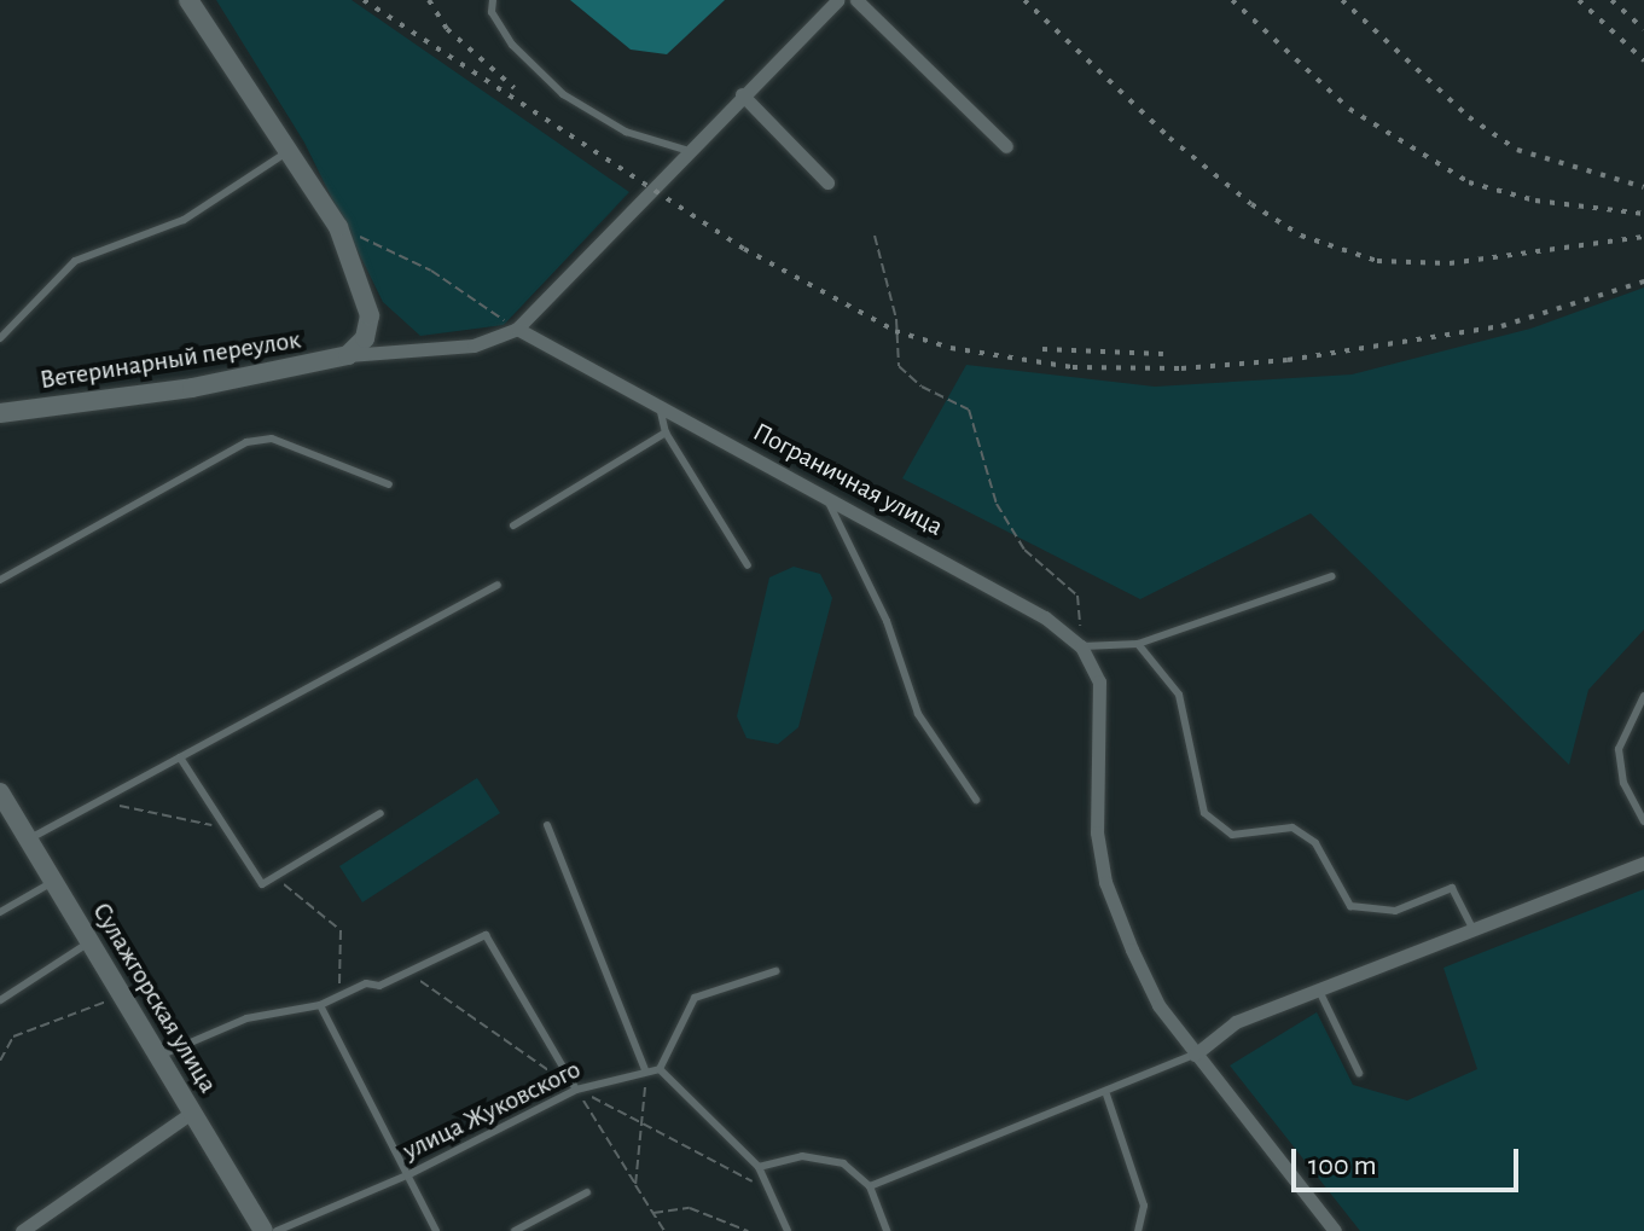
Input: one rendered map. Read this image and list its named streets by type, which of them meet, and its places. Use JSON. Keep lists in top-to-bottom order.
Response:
{
  "streets": {
    "main road": ["Ветеринарный переулок", "Сулажгорская улица"],
    "street": ["Пограничная улица"],
    "lane": ["улица Жуковского"]
  },
  "scale_bar": "100 m"
}
